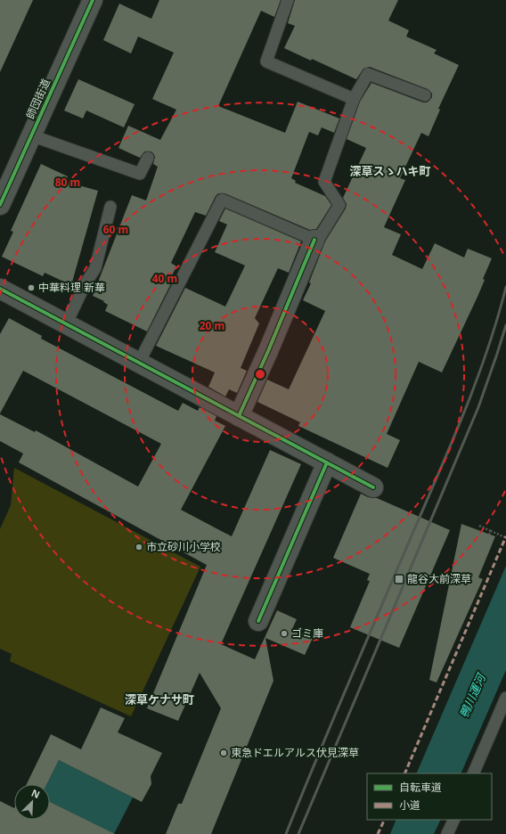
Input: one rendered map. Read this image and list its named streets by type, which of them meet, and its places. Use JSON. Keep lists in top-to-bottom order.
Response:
{
  "streets": {
    "street": ["師団街道"]
  },
  "districts": ["深草スゝハキ町", "深草ケナサ町"],
  "water": ["鴨川運河"],
  "places": {
    "other": [
      "中華料理 新華",
      "市立砂川小学校",
      "ゴミ庫",
      "東急ドエルアルス伏見深草"
    ],
    "transit": ["龍谷大前深草"]
  },
  "legend": ["自転車道", "小道"],
  "north": "top right",
  "rings": [
    "80 m",
    "60 m",
    "40 m",
    "20 m"
  ]
}
